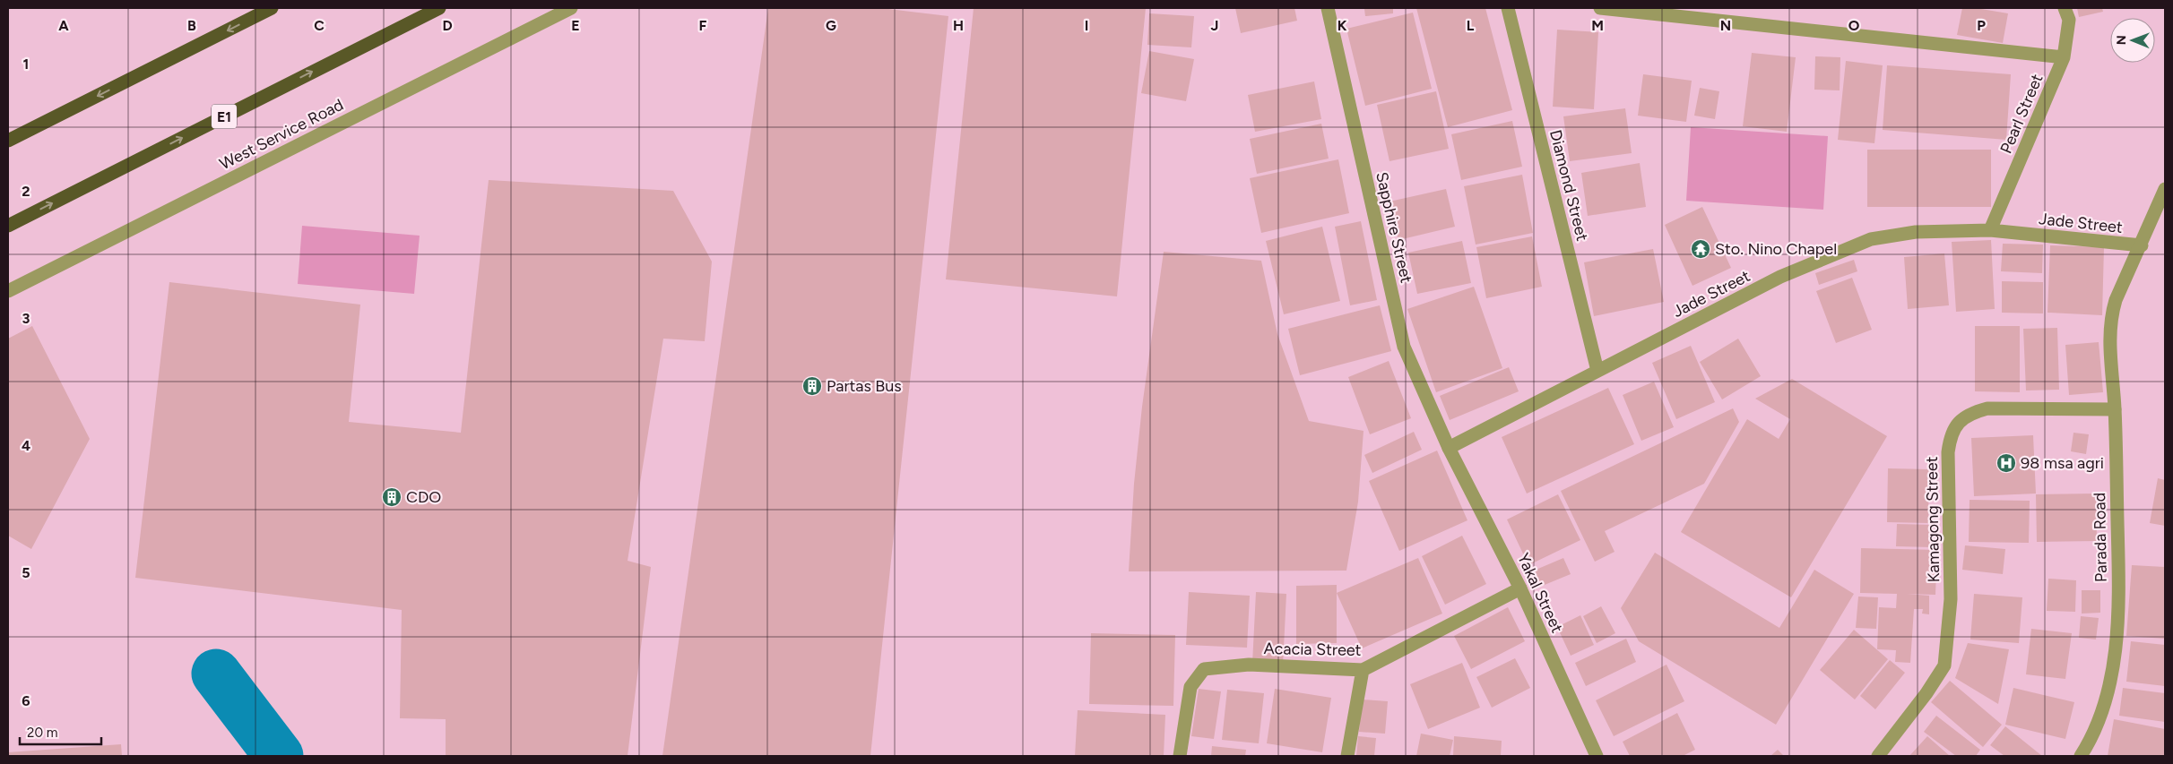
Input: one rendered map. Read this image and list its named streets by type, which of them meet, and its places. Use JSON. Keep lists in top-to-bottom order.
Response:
{
  "streets": {
    "highway": ["E1"],
    "street": [
      "Pearl Street",
      "West Service Road",
      "Diamond Street",
      "Jade Street",
      "Sapphire Street",
      "Kamagong Street",
      "Parada Road",
      "Yakal Street",
      "Acacia Street"
    ]
  },
  "crossings": [
    ["Pearl Street", "Jade Street"],
    ["Diamond Street", "Jade Street"],
    ["Jade Street", "Sapphire Street"],
    ["Jade Street", "Parada Road"],
    ["Jade Street", "Yakal Street"],
    ["Sapphire Street", "Yakal Street"],
    ["Kamagong Street", "Parada Road"],
    ["Yakal Street", "Acacia Street"]
  ],
  "places": {
    "temple": ["Sto. Nino Chapel"],
    "building": ["Partas Bus", "CDO"],
    "hospital": ["98 msa agri"]
  },
  "scale_bar": "20 m",
  "north": "left",
  "grid": {
    "columns": [
      "A",
      "B",
      "C",
      "D",
      "E",
      "F",
      "G",
      "H",
      "I",
      "J",
      "K",
      "L",
      "M",
      "N",
      "O",
      "P"
    ],
    "rows": [
      "1",
      "2",
      "3",
      "4",
      "5",
      "6"
    ]
  }
}
